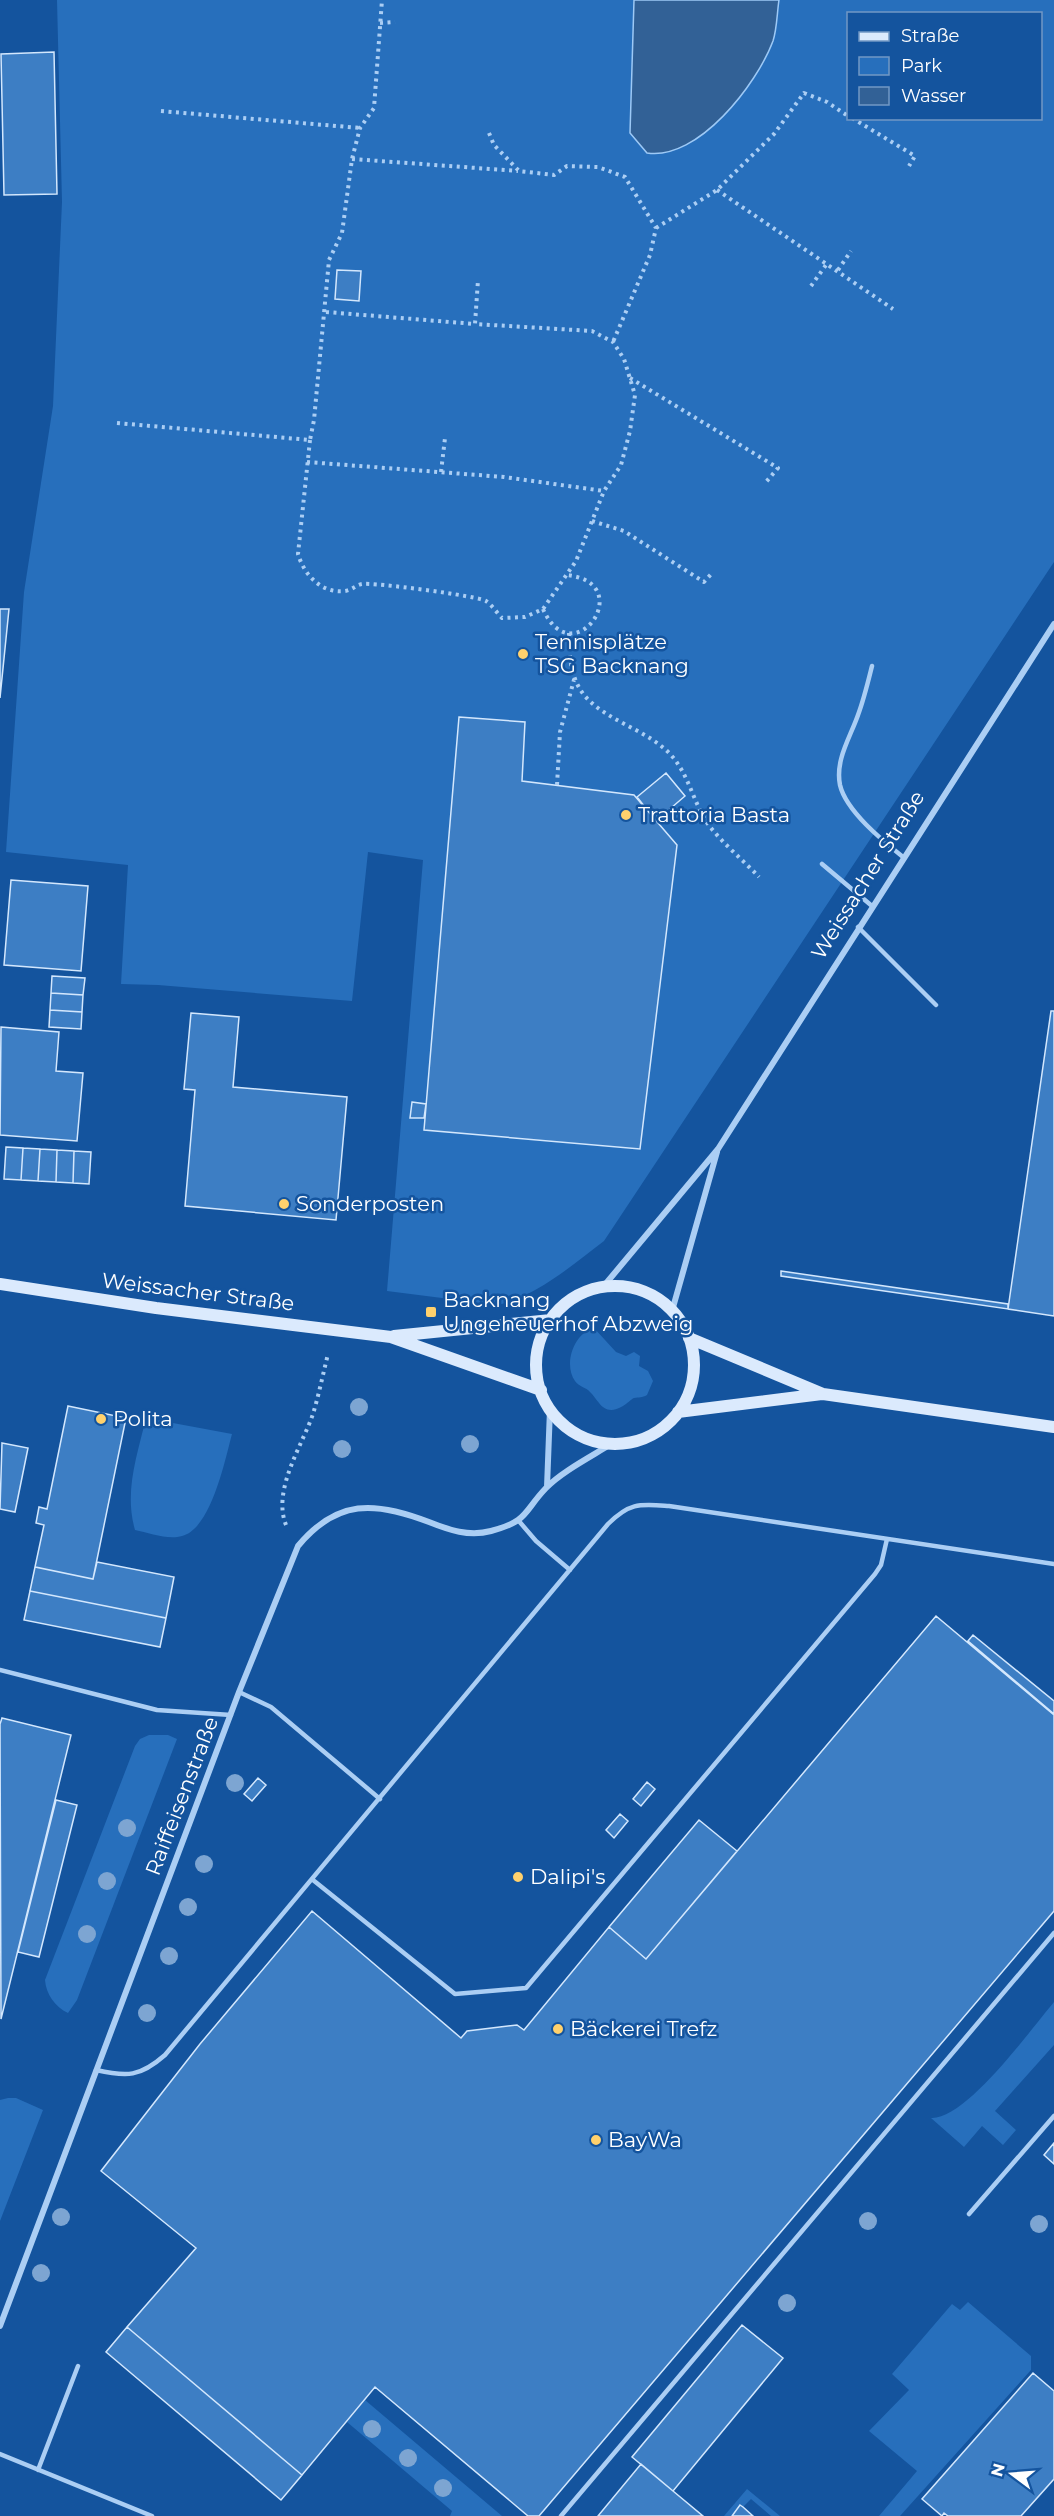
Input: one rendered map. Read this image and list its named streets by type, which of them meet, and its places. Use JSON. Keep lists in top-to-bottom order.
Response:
{
  "streets": {
    "street": ["Weissacher Straße", "Raiffeisenstraße"]
  },
  "crossings": [
    ["Weissacher Straße", "Raiffeisenstraße"]
  ],
  "places": {
    "other": [
      "Tennisplätze TSG Backnang",
      "Trattoria Basta",
      "Sonderposten",
      "Polita",
      "Dalipi's",
      "Bäckerei Trefz",
      "BayWa"
    ],
    "transit": ["Backnang Ungeheuerhof Abzweig"]
  },
  "legend": ["Straße", "Park", "Wasser"],
  "north": "left"
}
